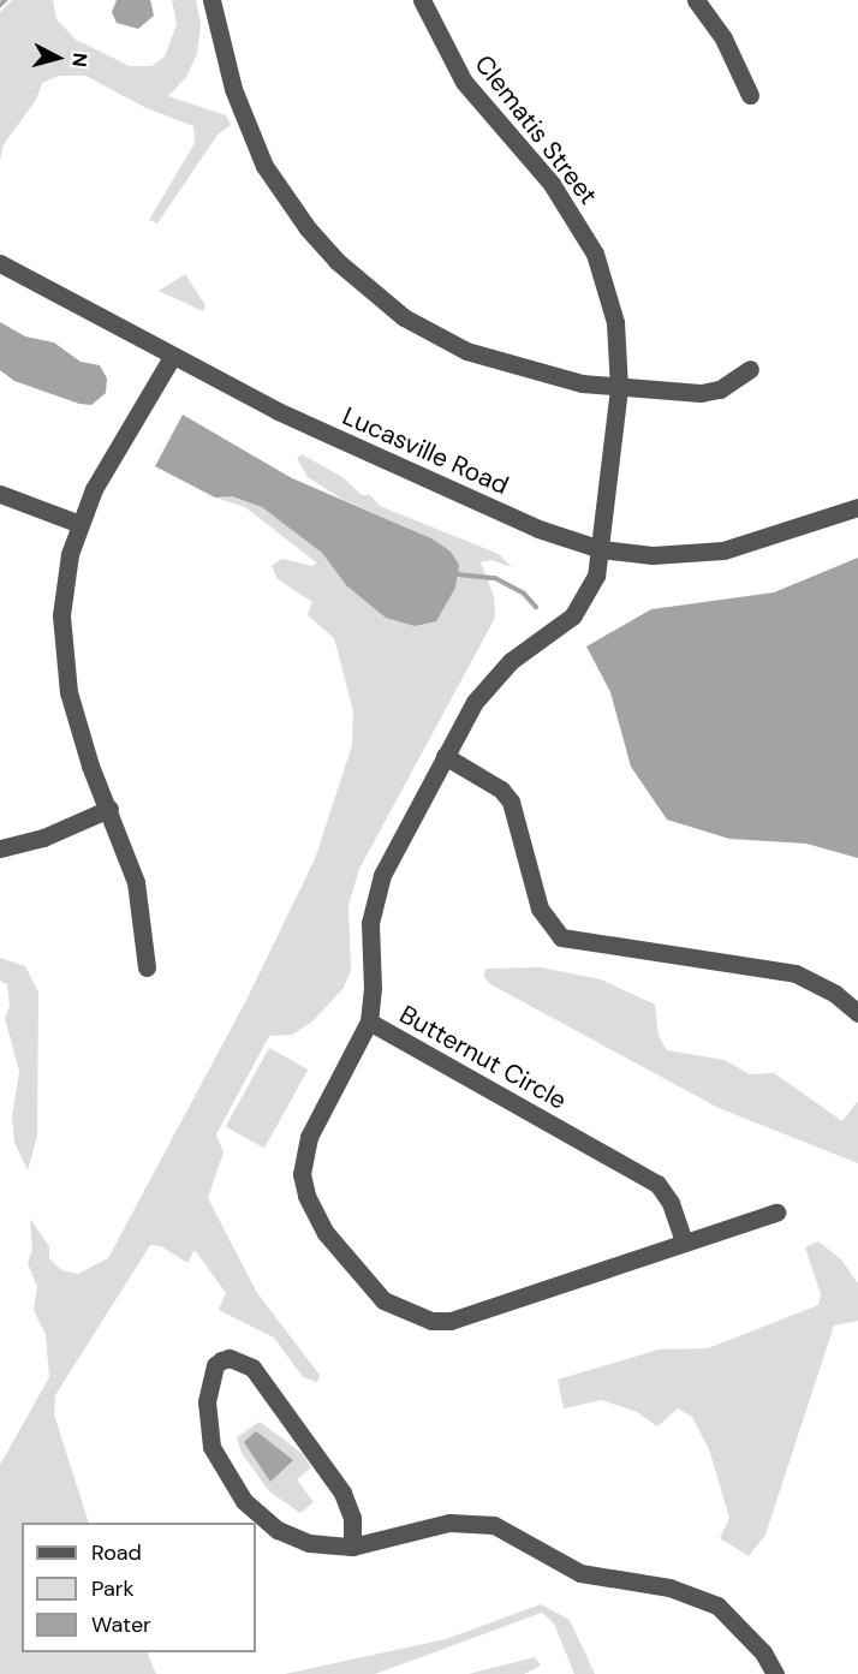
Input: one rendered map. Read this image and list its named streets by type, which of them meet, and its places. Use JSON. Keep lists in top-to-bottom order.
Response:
{
  "streets": {
    "street": ["Clematis Street", "Lucasville Road", "Butternut Circle"]
  },
  "crossings": [
    ["Clematis Street", "Lucasville Road"],
    ["Clematis Street", "Butternut Circle"]
  ],
  "legend": ["Road", "Park", "Water"],
  "north": "right"
}
